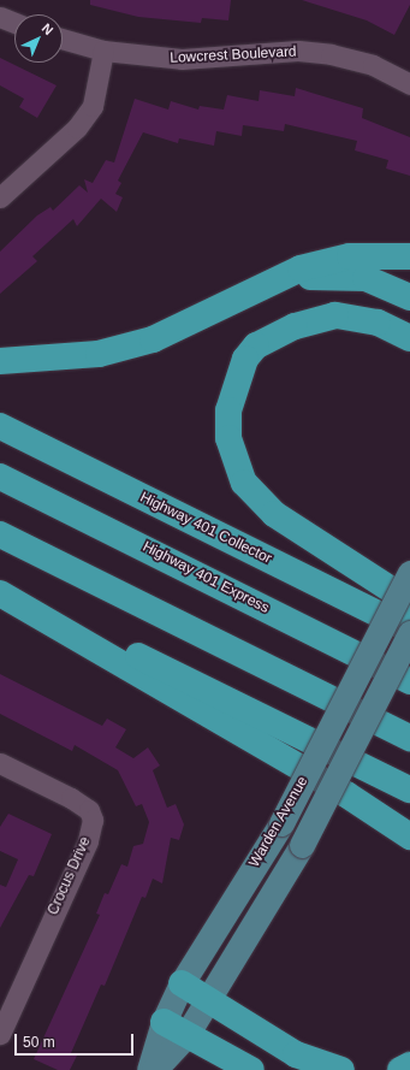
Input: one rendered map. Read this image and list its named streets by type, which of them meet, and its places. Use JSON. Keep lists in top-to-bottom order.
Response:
{
  "streets": {
    "highway": ["Highway 401 Collector", "Highway 401 Express"],
    "main road": ["Warden Avenue"],
    "street": ["Lowcrest Boulevard", "Crocus Drive"]
  },
  "scale_bar": "50 m",
  "north": "top right"
}
